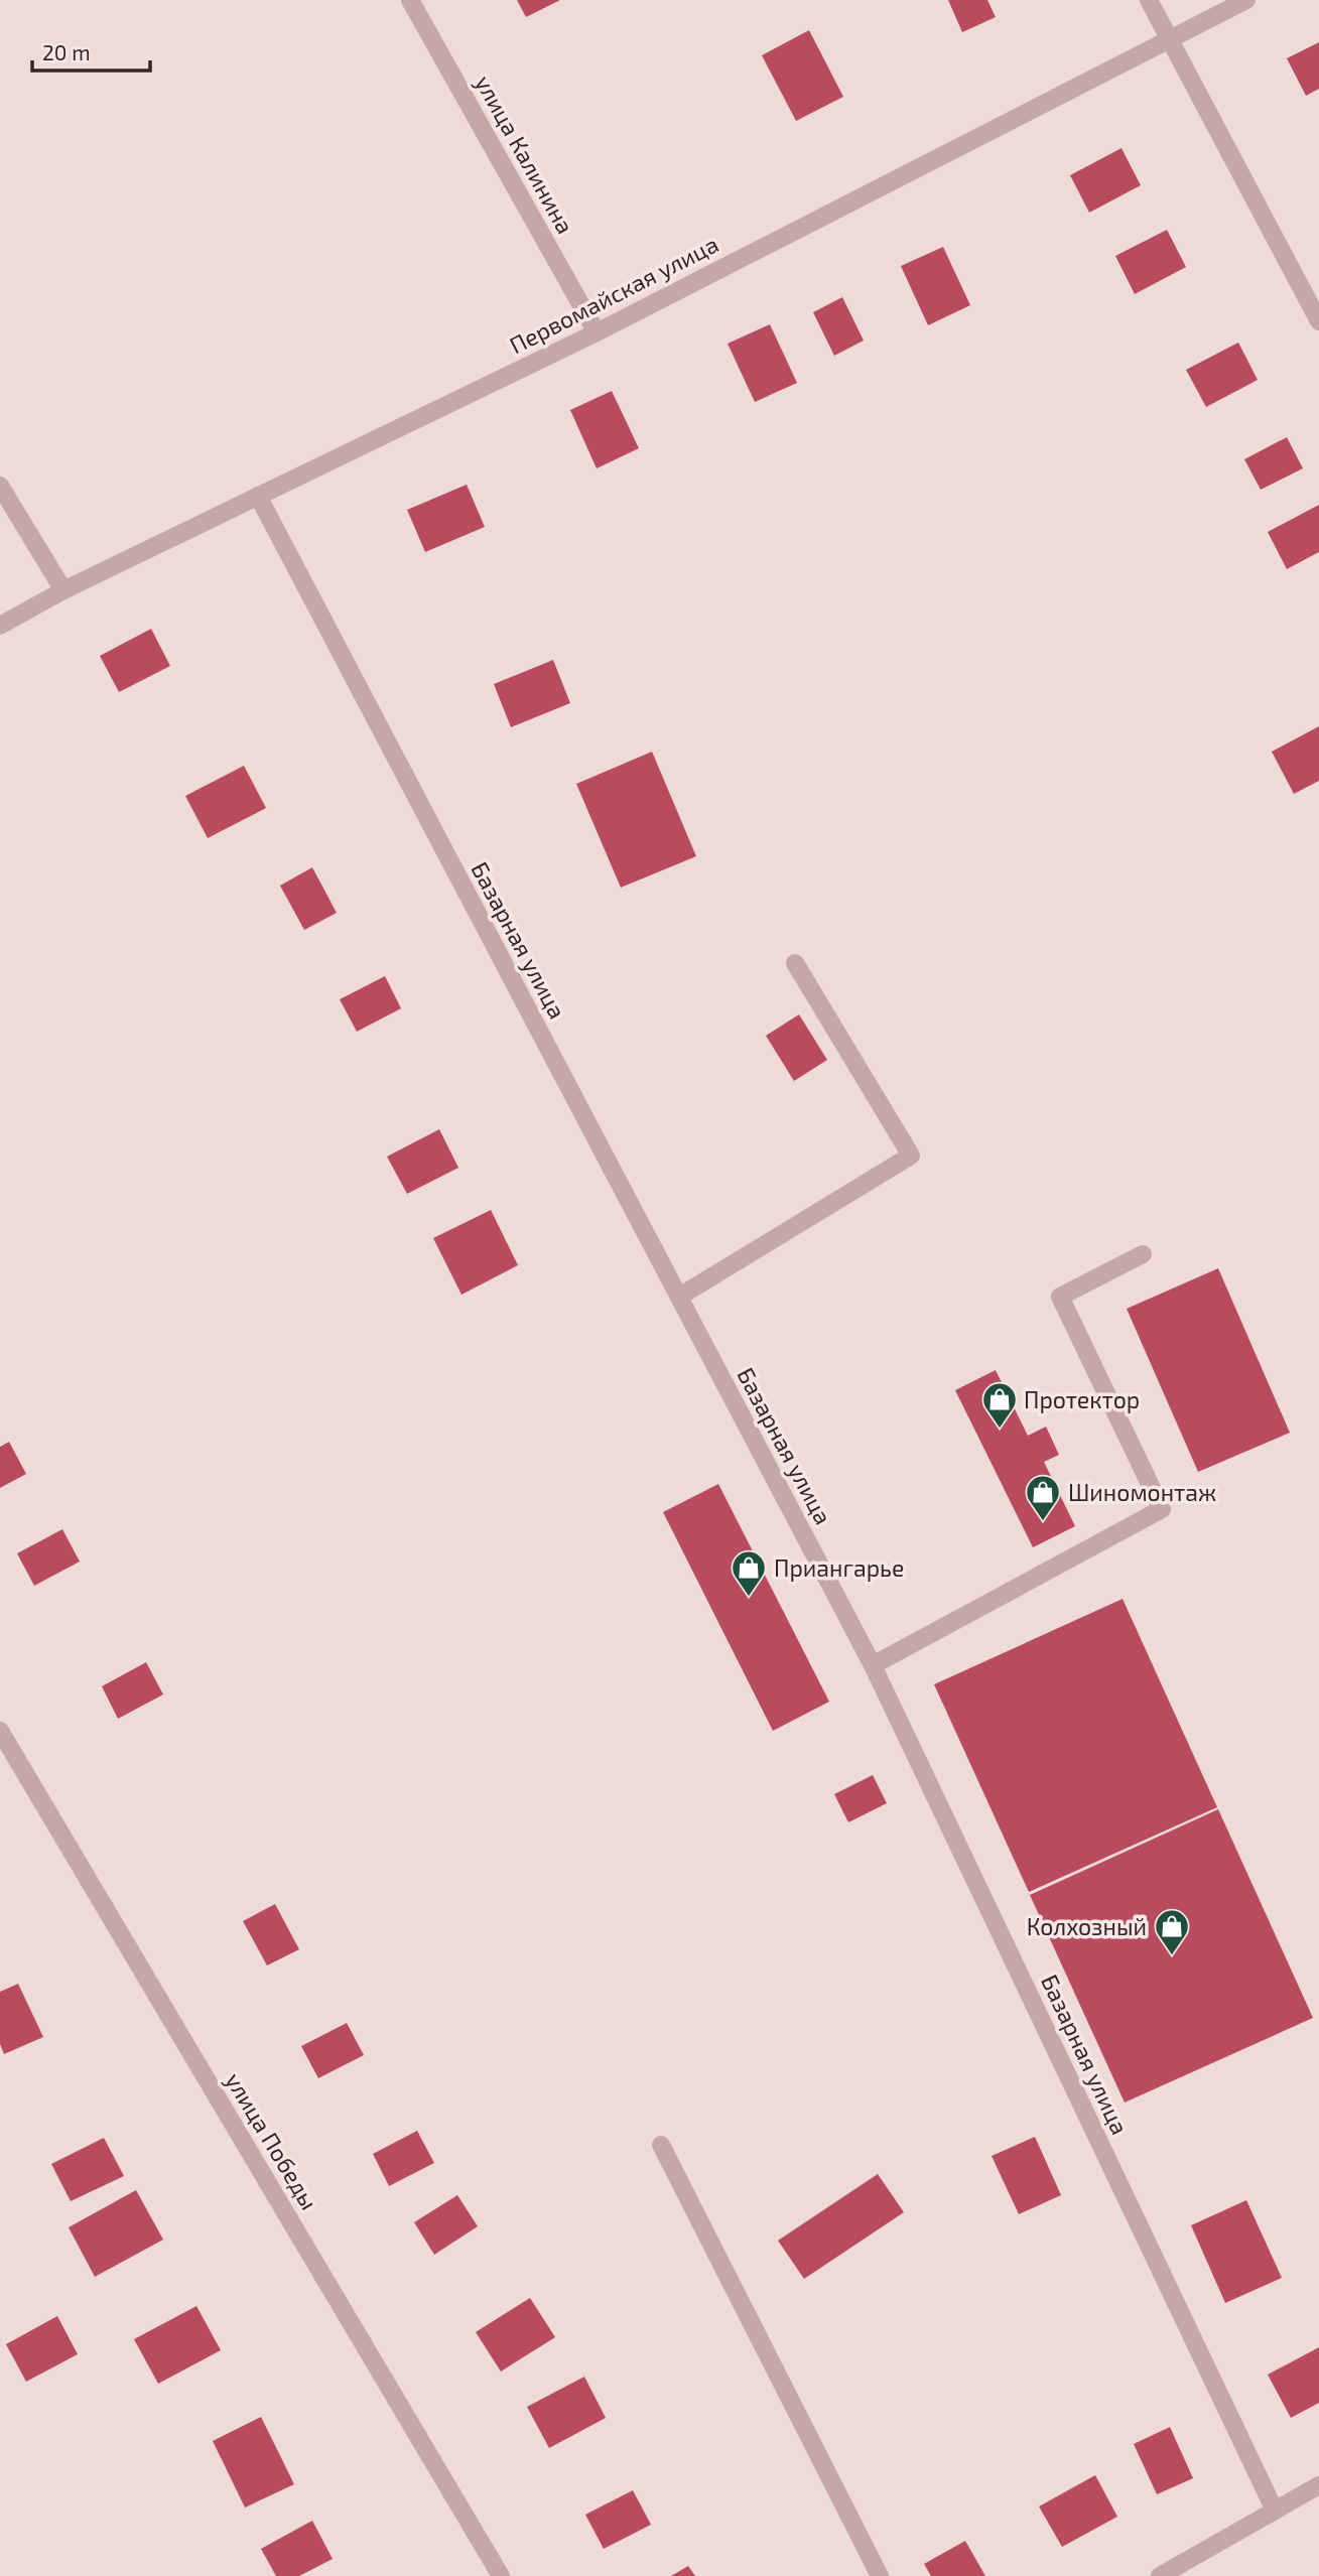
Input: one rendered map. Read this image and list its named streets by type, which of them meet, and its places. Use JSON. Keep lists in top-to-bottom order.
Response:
{
  "streets": {
    "street": [
      "улица Калинина",
      "Первомайская улица",
      "Базарная улица",
      "улица Победы"
    ]
  },
  "crossings": [
    ["улица Калинина", "Первомайская улица"],
    ["Первомайская улица", "Базарная улица"]
  ],
  "places": {
    "shop": [
      "Протектор",
      "Шиномонтаж",
      "Приангарье",
      "Колхозный"
    ]
  },
  "scale_bar": "20 m"
}
